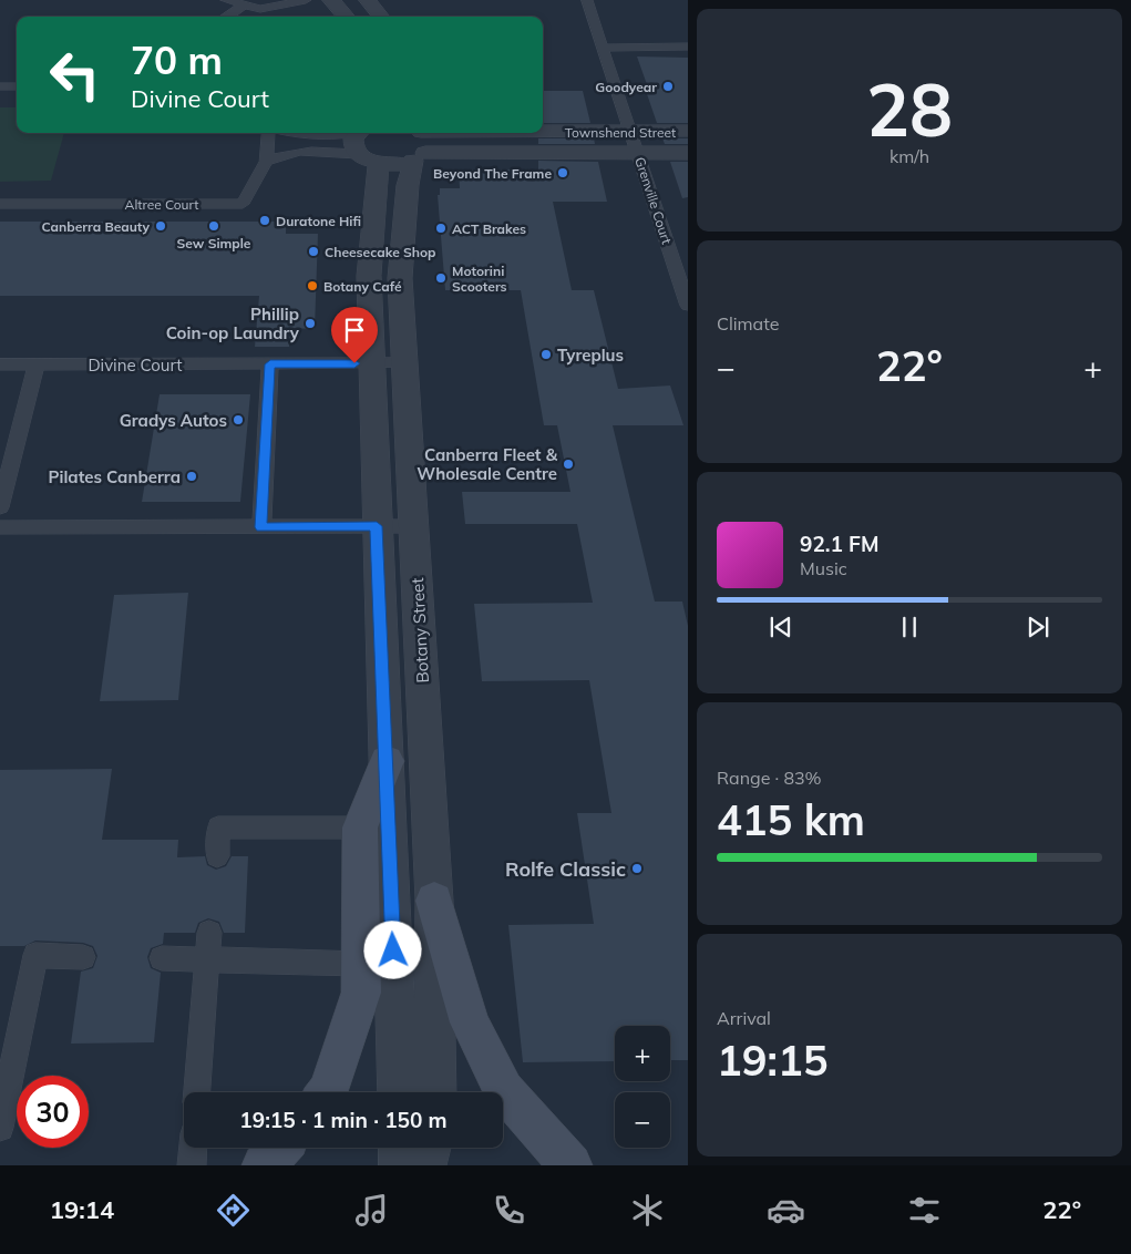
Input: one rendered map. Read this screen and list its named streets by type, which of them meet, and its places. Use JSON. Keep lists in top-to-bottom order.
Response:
{
  "streets": {
    "street": ["Townshend Street", "Botany Street"],
    "lane": ["Grenville Court", "Altree Court", "Divine Court"]
  },
  "crossings": [
    ["Townshend Street", "Grenville Court"],
    ["Townshend Street", "Botany Street"],
    ["Divine Court", "Botany Street"]
  ],
  "places": [
    "Goodyear",
    "Beyond The Frame",
    "Duratone Hifi",
    "Canberra Beauty",
    "Sew Simple",
    "ACT Brakes",
    "Cheesecake Shop",
    "Motorini Scooters",
    "Botany Café",
    "Phillip Coin-op Laundry",
    "Tyreplus",
    "Gradys Autos",
    "Canberra Fleet & Wholesale Centre",
    "Pilates Canberra",
    "Rolfe Classic"
  ],
  "page": {
    "tile": [
      ["28", "km/h"],
      "Climate",
      ["Range · 83%", "415 km"],
      ["Arrival", "19:15"]
    ],
    "turn": ["70 m", "Divine Court"],
    "heat": ["−", "22°", "+"],
    "song": ["92.1 FM", "Music"],
    "map_buttons": ["+", "−"],
    "limit": "30",
    "trip": "19:15 · 1 min · 150 m",
    "tabs": ["19:14", "22°"]
  }
}
